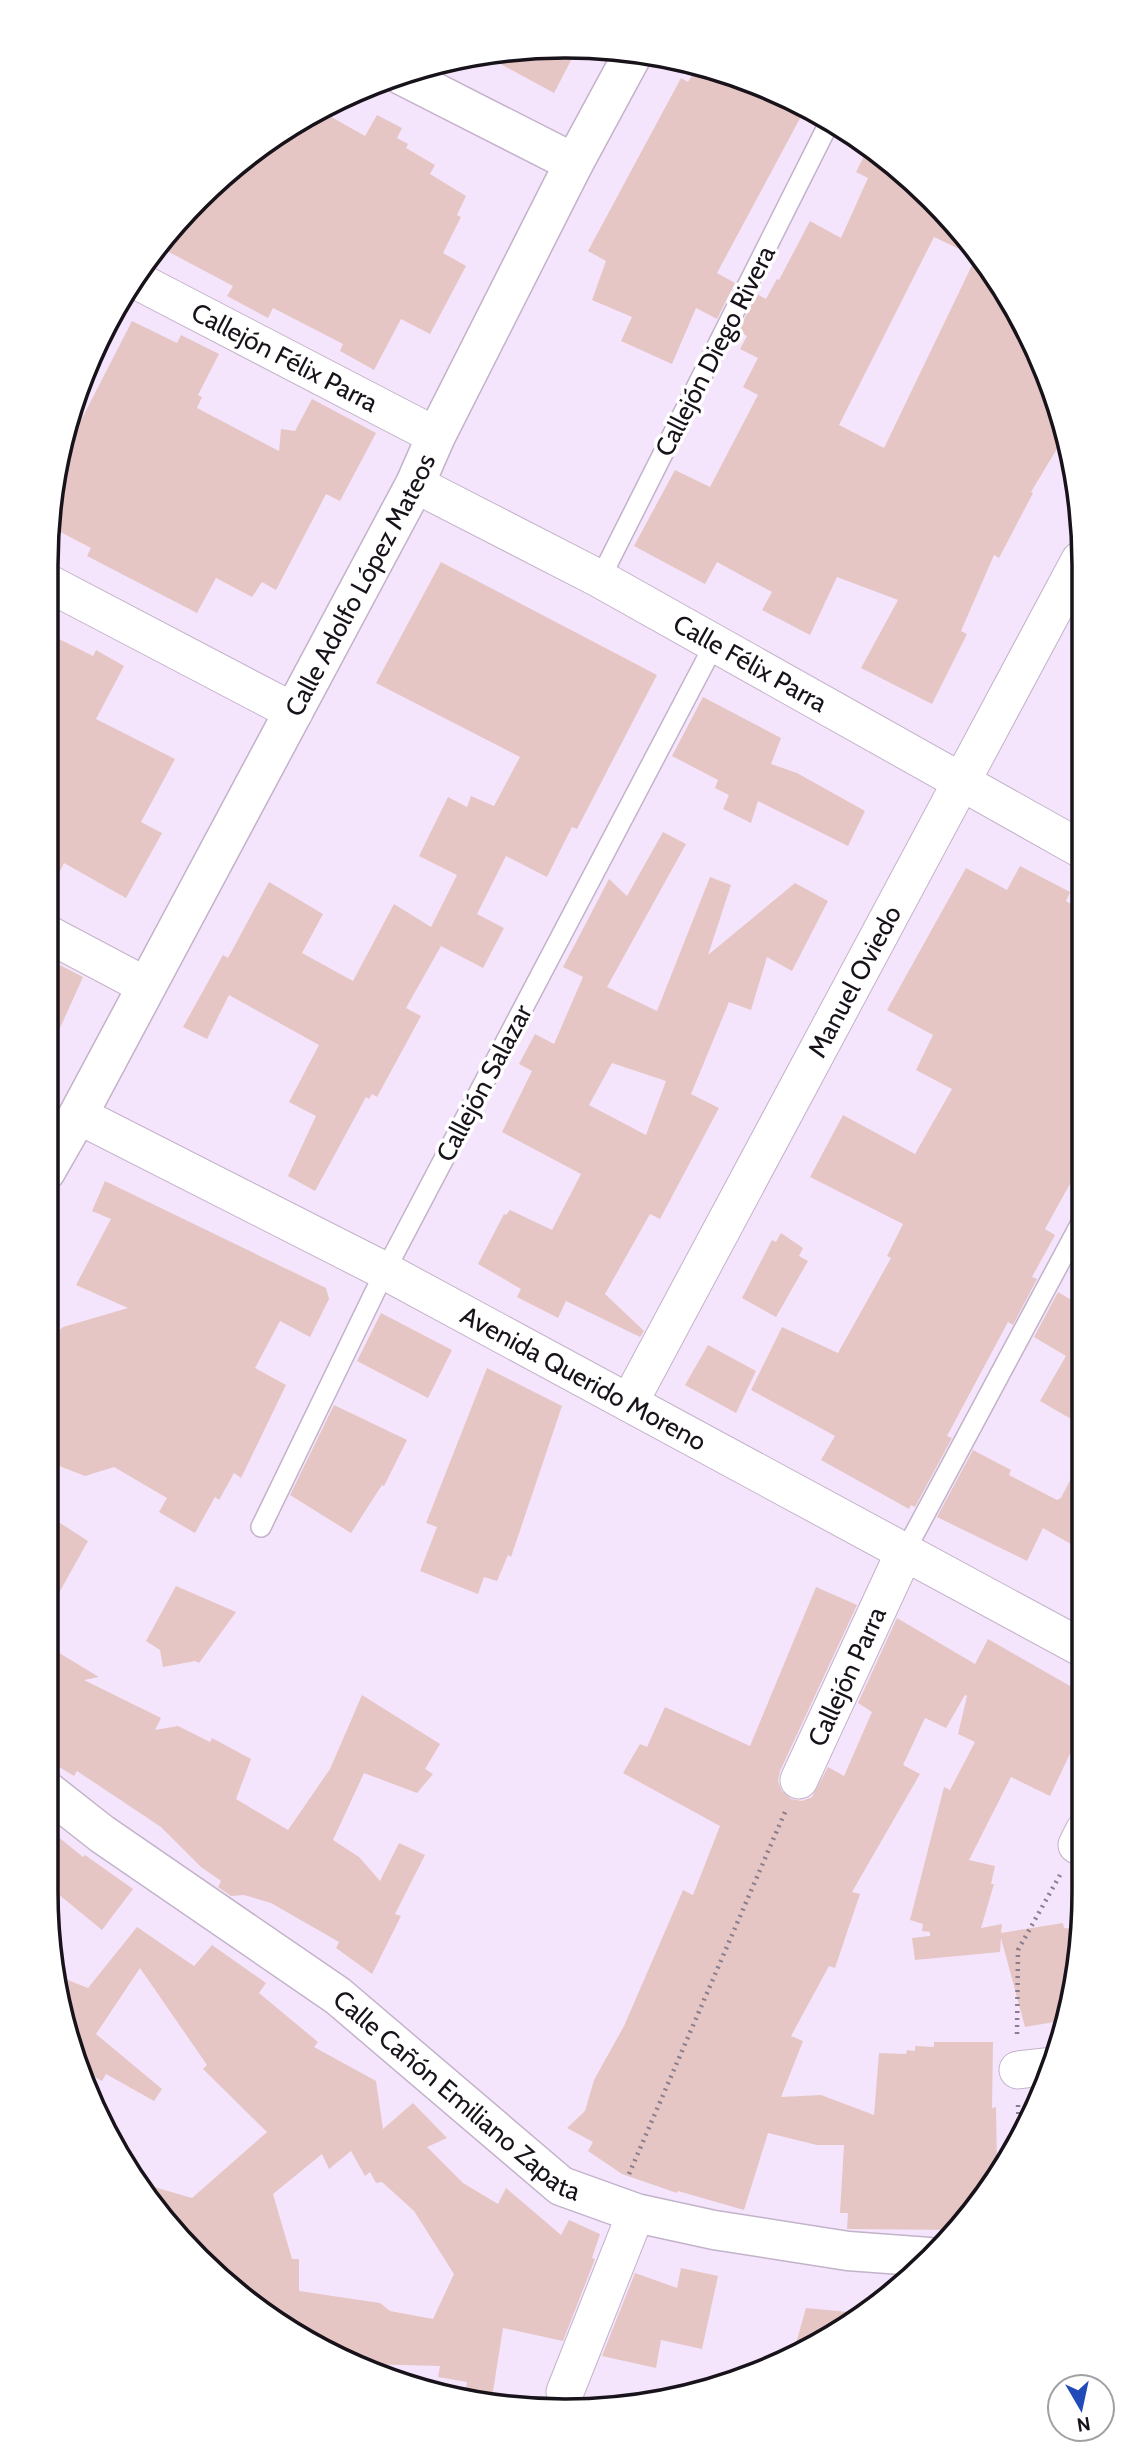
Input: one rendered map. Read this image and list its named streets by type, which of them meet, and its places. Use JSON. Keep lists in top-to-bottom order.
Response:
{
  "streets": {
    "street": [
      "Callejón Félix Parra",
      "Calle Adolfo López Mateos",
      "Calle Félix Parra",
      "Manuel Oviedo",
      "Avenida Querido Moreno",
      "Callejón Parra",
      "Calle Cañón Emiliano Zapata"
    ],
    "lane": ["Callejón Diego Rivera", "Callejón Salazar"]
  },
  "crossings": [
    ["Callejón Diego Rivera", "Calle Félix Parra"],
    ["Callejón Félix Parra", "Calle Adolfo López Mateos"],
    ["Calle Adolfo López Mateos", "Calle Félix Parra"],
    ["Calle Adolfo López Mateos", "Avenida Querido Moreno"],
    ["Calle Félix Parra", "Manuel Oviedo"],
    ["Calle Félix Parra", "Callejón Salazar"],
    ["Manuel Oviedo", "Avenida Querido Moreno"],
    ["Callejón Salazar", "Avenida Querido Moreno"],
    ["Avenida Querido Moreno", "Callejón Parra"]
  ],
  "north": "bottom"
}
